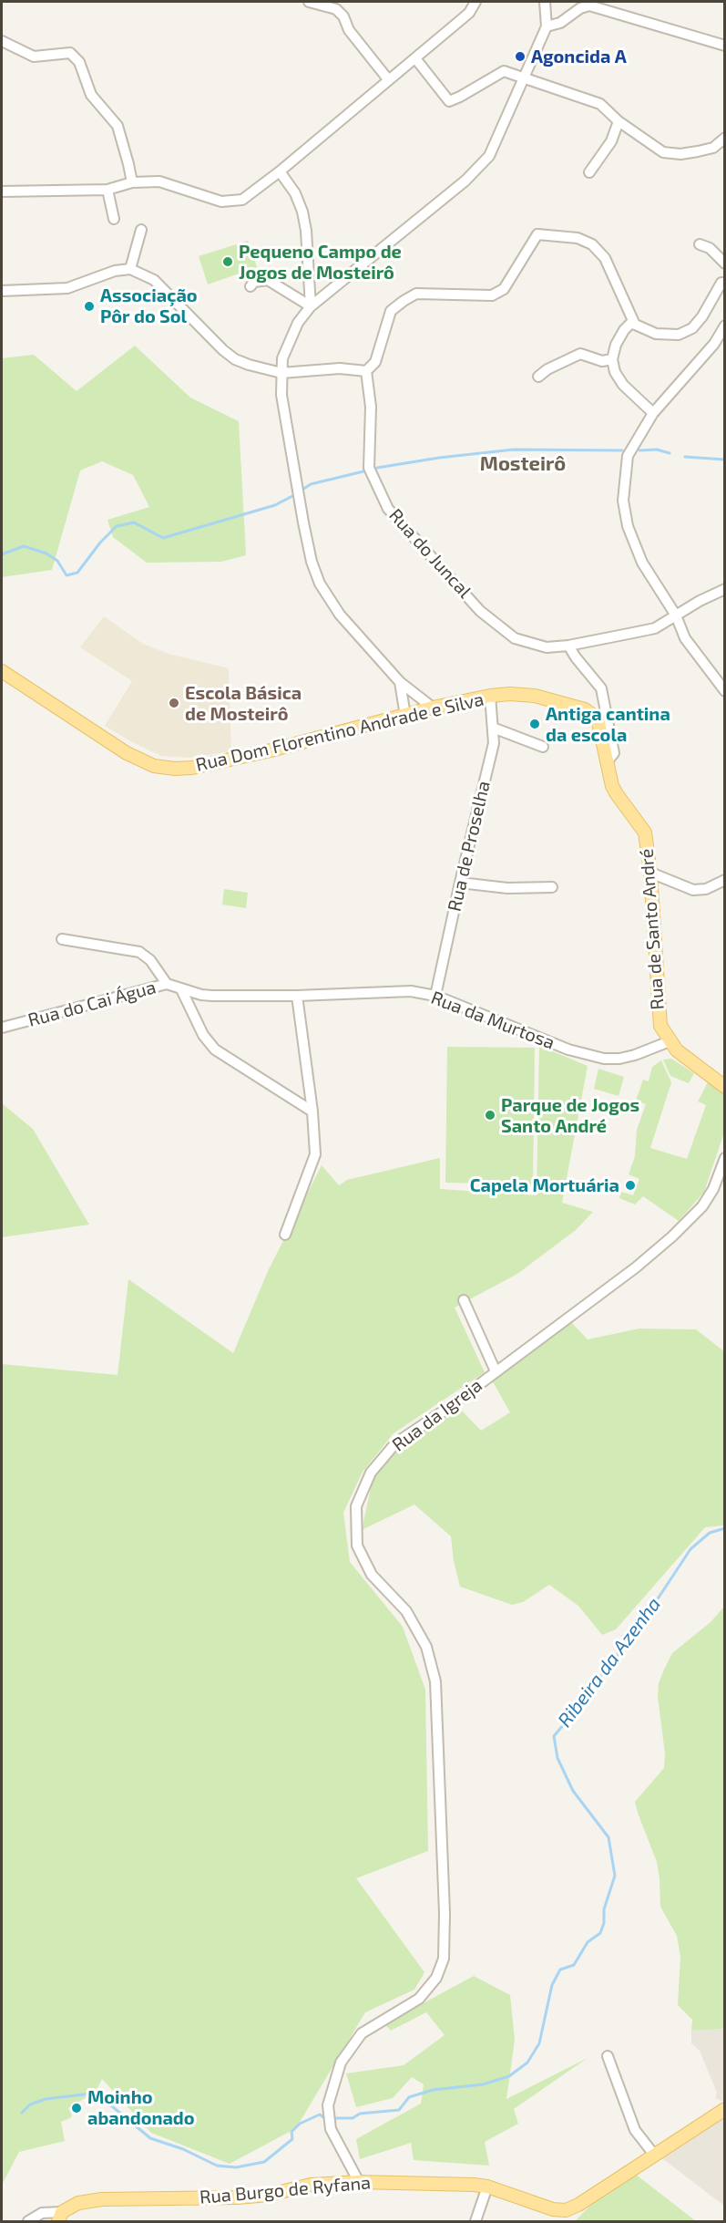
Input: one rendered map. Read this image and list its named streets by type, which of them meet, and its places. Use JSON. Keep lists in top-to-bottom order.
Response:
{
  "streets": {
    "main road": ["Rua Dom Florentino Andrade e Silva", "Rua de Santo André", "Rua Burgo de Ryfana"],
    "street": [
      "Rua do Juncal",
      "Rua de Proselha",
      "Rua do Cai Água",
      "Rua da Murtosa",
      "Rua da Igreja"
    ]
  },
  "crossings": [
    ["Rua Dom Florentino Andrade e Silva", "Rua de Proselha"],
    ["Rua Dom Florentino Andrade e Silva", "Rua de Santo André"],
    ["Rua de Proselha", "Rua da Murtosa"],
    ["Rua de Santo André", "Rua da Murtosa"],
    ["Rua do Cai Água", "Rua da Murtosa"],
    ["Rua da Igreja", "Rua Burgo de Ryfana"]
  ],
  "districts": ["Mosteirô"],
  "water": ["Ribeira da Azenha"],
  "places": [
    "Agoncida A",
    "Pequeno Campo de Jogos de Mosteirô",
    "Associação Pôr do Sol",
    "Escola Básica de Mosteirô",
    "Antiga cantina da escola",
    "Parque de Jogos Santo André",
    "Capela Mortuária",
    "Moinho abandonado"
  ]
}
